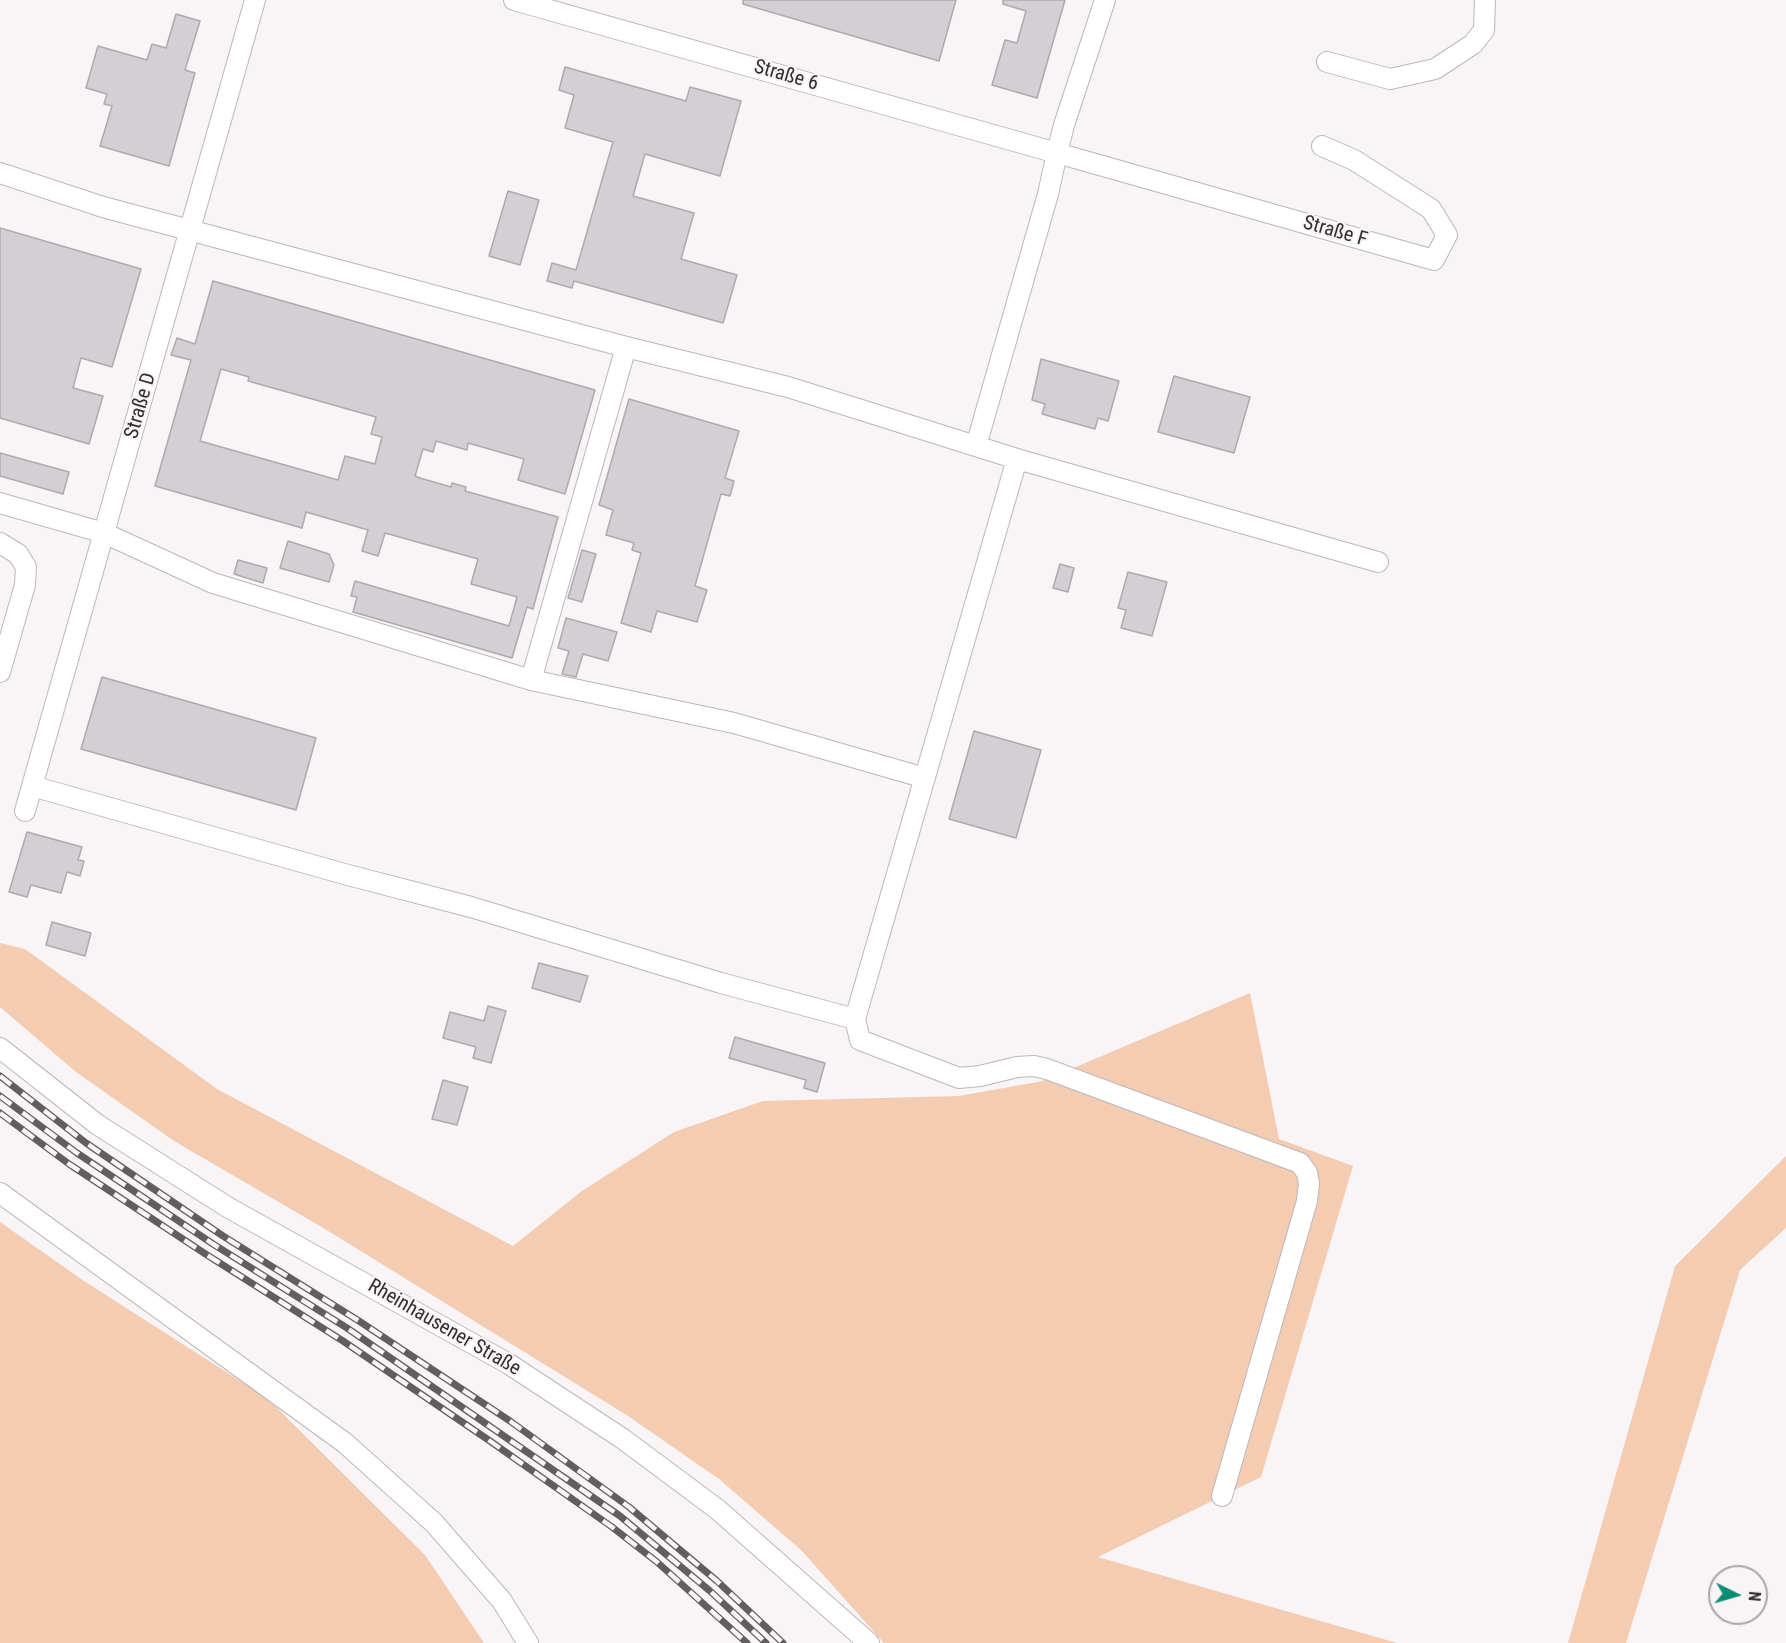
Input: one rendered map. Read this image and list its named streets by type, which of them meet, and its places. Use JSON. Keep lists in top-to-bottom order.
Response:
{
  "streets": {
    "street": [
      "Straße 6",
      "Straße F",
      "Straße D",
      "Rheinhausener Straße"
    ]
  },
  "crossings": [
    ["Straße 6", "Straße F"]
  ],
  "north": "right"
}
